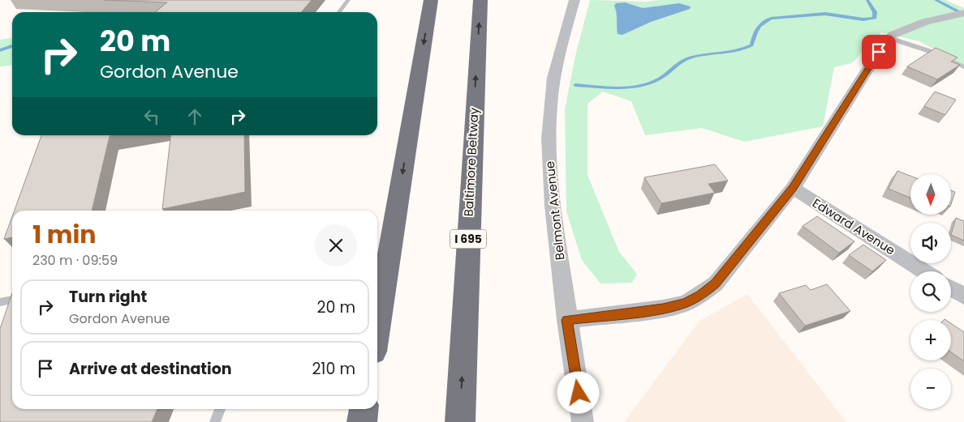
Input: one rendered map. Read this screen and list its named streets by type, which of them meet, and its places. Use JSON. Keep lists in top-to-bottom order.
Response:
{
  "streets": {
    "highway": ["Baltimore Beltway", "I 695"],
    "street": ["Belmont Avenue", "Edward Avenue"]
  },
  "north": "bottom",
  "page": {
    "turn": ["20 m", "Gordon Avenue"],
    "map_buttons": ["+", "−"],
    "heading": ["1 min", "230 m · 09:59"],
    "list": [
      {
        "name": "Turn right",
        "note": "Gordon Avenue",
        "value": "20 m"
      },
      {
        "name": "Arrive at destination",
        "value": "210 m"
      }
    ]
  }
}
